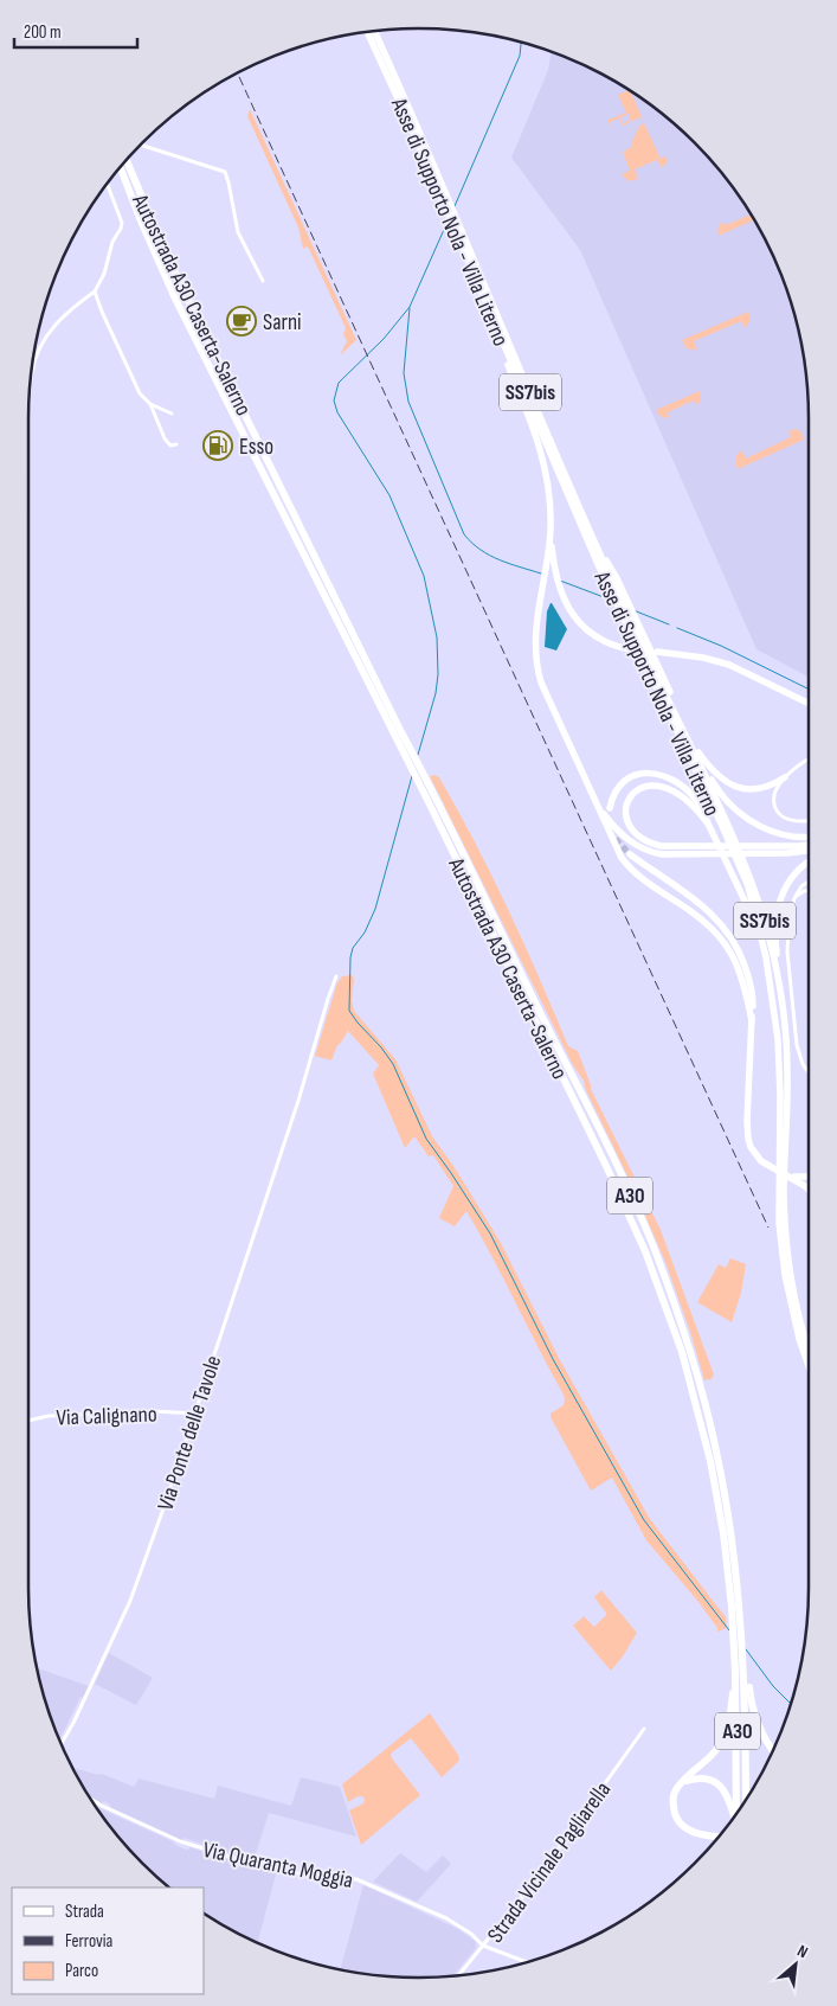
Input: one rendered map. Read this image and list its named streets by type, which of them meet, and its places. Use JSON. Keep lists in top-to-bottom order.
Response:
{
  "streets": {
    "highway": [
      "Asse di Supporto Nola - Villa Literno",
      "Autostrada A30 Caserta-Salerno",
      "SS7bis",
      "A30"
    ],
    "street": [
      "Via Calignano",
      "Via Ponte delle Tavole",
      "Strada Vicinale Pagliarella",
      "Via Quaranta Moggia"
    ]
  },
  "crossings": [
    ["Autostrada A30 Caserta-Salerno", "A30"],
    ["Via Calignano", "Via Ponte delle Tavole"],
    ["Strada Vicinale Pagliarella", "Via Quaranta Moggia"]
  ],
  "places": {
    "cafe": ["Sarni"],
    "fuel station": ["Esso"]
  },
  "legend": ["Strada", "Ferrovia", "Parco"],
  "scale_bar": "200 m",
  "north": "top right"
}
